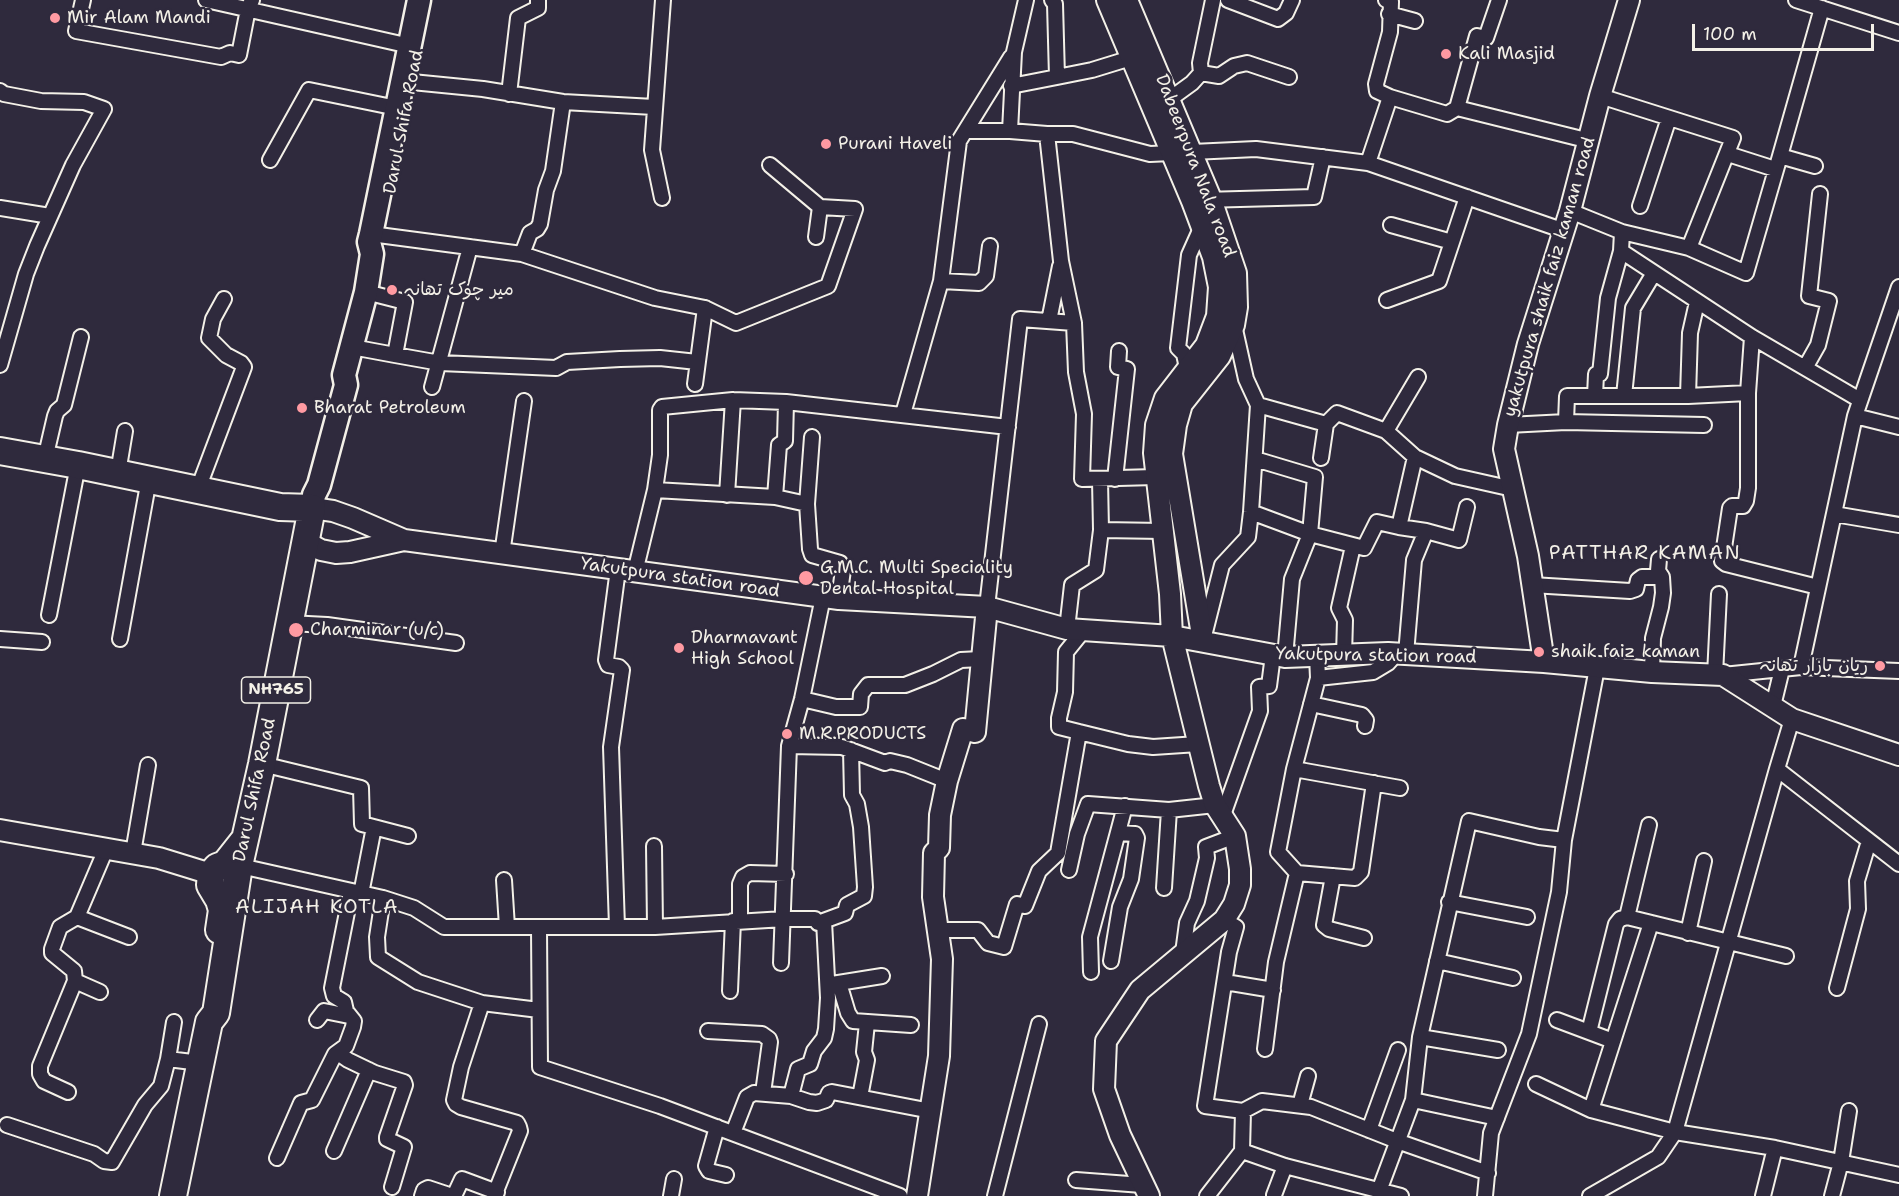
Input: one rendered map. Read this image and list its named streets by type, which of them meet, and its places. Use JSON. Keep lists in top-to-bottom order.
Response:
{
  "streets": {
    "highway": ["Darul Shifa Road", "NH765"],
    "street": ["Dabeerpura Nala road", "yakutpura shaik faiz kaman road", "Yakutpura station road"]
  },
  "crossings": [
    ["Darul Shifa Road", "Yakutpura station road"],
    ["Dabeerpura Nala road", "Yakutpura station road"],
    ["yakutpura shaik faiz kaman road", "Yakutpura station road"]
  ],
  "districts": ["PATTHAR KAMAN", "ALIJAH KOTLA"],
  "places": [
    "Mir Alam Mandi",
    "Kali Masjid",
    "Purani Haveli",
    "میر چوک تھانہ",
    "Bharat Petroleum",
    "G.M.C. Multi Speciality Dental Hospital",
    "Charminar (u/c)",
    "Dharmavant High School",
    "shaik faiz kaman",
    "ریان بازار تھانہ",
    "M.R.PRODUCTS"
  ],
  "scale_bar": "100 m"
}
